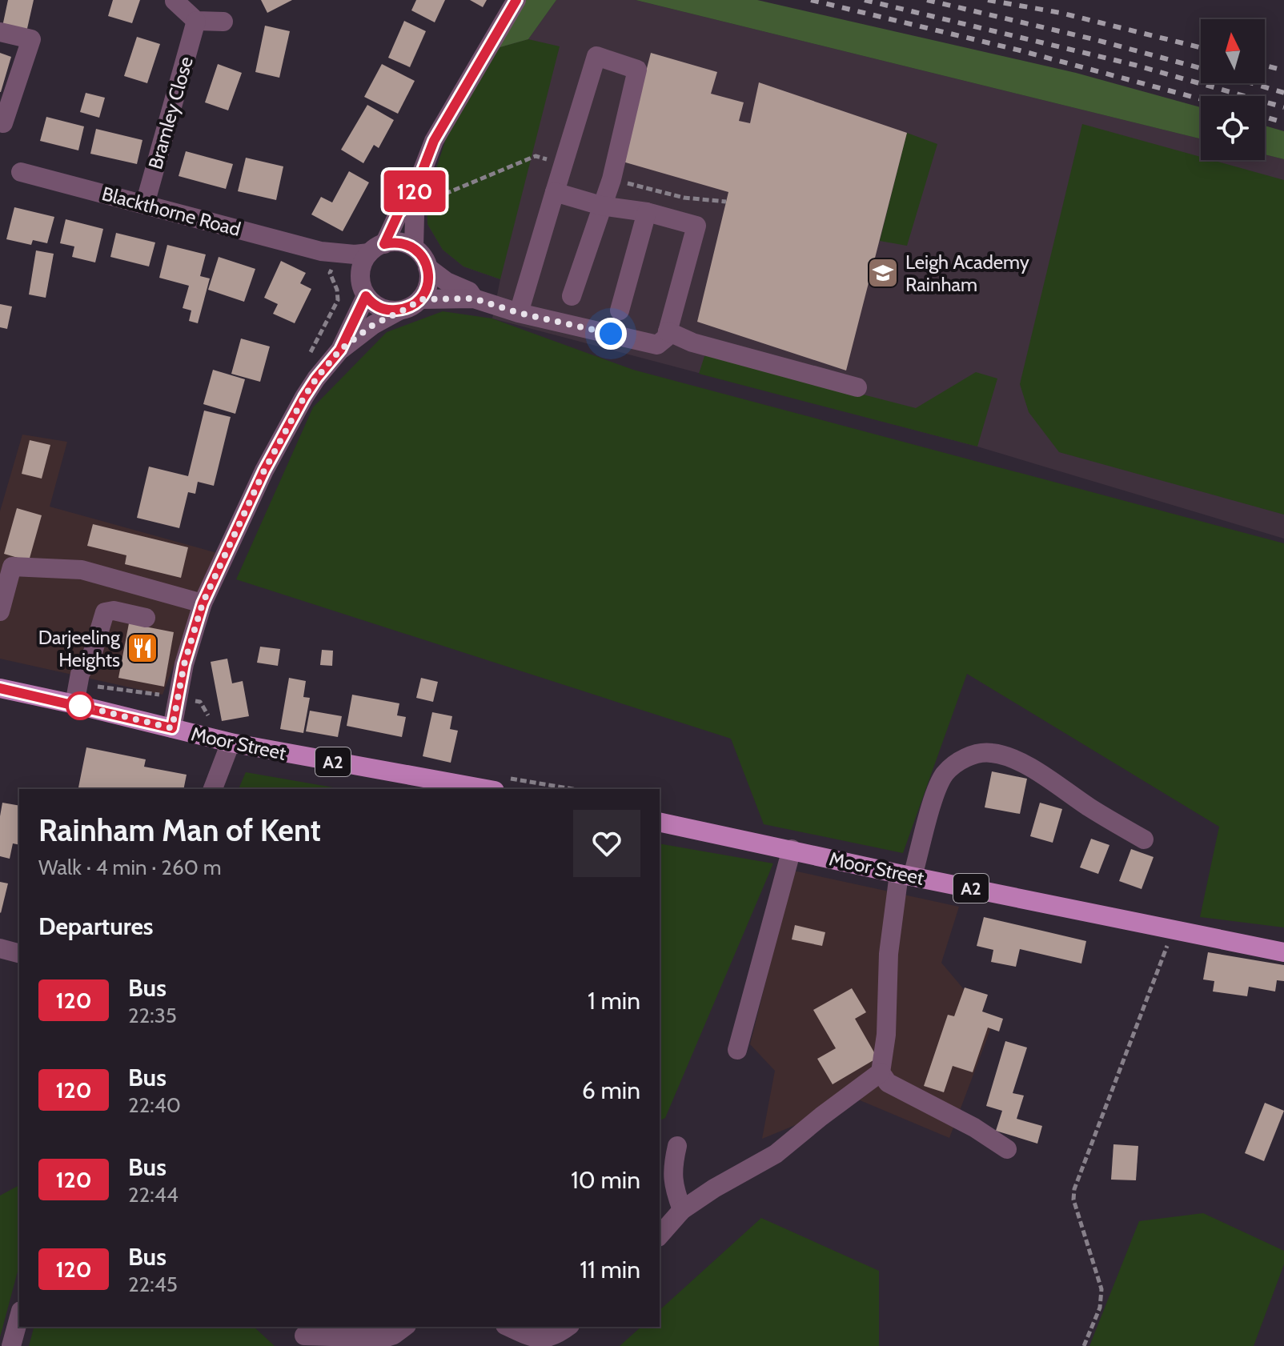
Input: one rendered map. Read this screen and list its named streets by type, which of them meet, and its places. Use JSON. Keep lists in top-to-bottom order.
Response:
{
  "streets": {
    "main road": ["Moor Street", "A2"],
    "street": ["Bramley Close", "Blackthorne Road"]
  },
  "crossings": [
    ["Bramley Close", "Blackthorne Road"],
    ["Moor Street", "A2"]
  ],
  "places": {
    "school or university": ["Leigh Academy Rainham"],
    "restaurant": ["Darjeeling Heights"]
  },
  "lines": ["bus line 120"],
  "north": "top",
  "page": {
    "on_map": "120",
    "heading": [
      ["Rainham Man of Kent", "Walk · 4 min · 260 m"],
      "Departures"
    ],
    "list": [
      {
        "mark": "120",
        "name": "Bus",
        "note": "22:35",
        "value": "1 min"
      },
      {
        "mark": "120",
        "name": "Bus",
        "note": "22:40",
        "value": "6 min"
      },
      {
        "mark": "120",
        "name": "Bus",
        "note": "22:44",
        "value": "10 min"
      },
      {
        "mark": "120",
        "name": "Bus",
        "note": "22:45",
        "value": "11 min"
      }
    ]
  }
}
